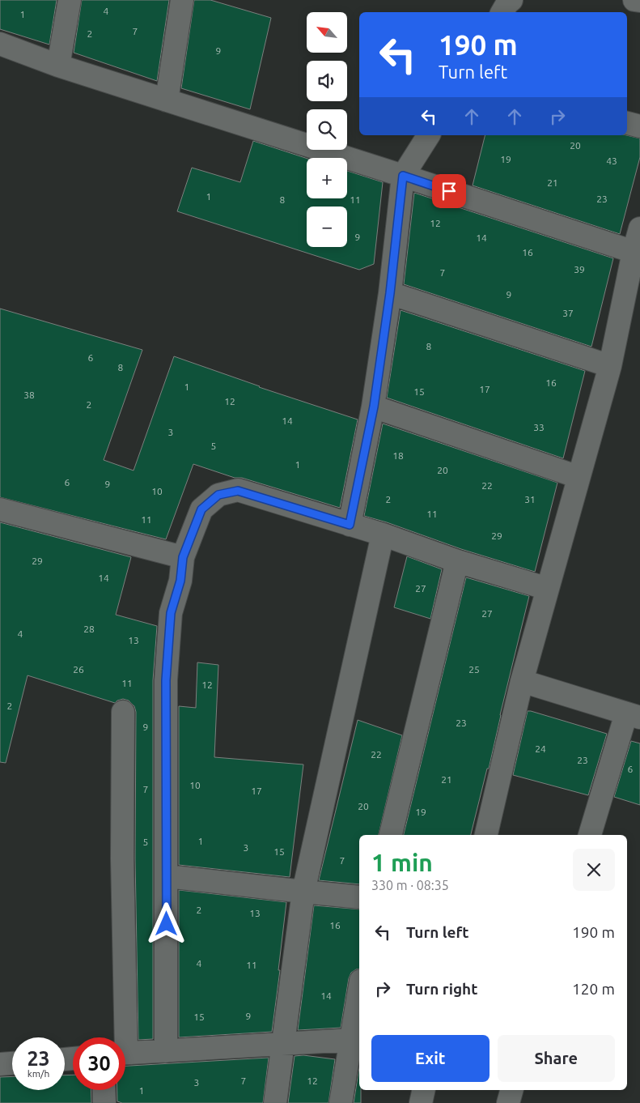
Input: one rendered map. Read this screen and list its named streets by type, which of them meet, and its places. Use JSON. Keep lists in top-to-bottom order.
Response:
{
  "house_numbers": [
    "4",
    "1",
    "7",
    "2",
    "9",
    "20",
    "19",
    "43",
    "21",
    "1",
    "23",
    "8",
    "11",
    "12",
    "9",
    "14",
    "16",
    "39",
    "7",
    "9",
    "37",
    "8",
    "6",
    "8",
    "16",
    "1",
    "17",
    "15",
    "38",
    "12",
    "2",
    "14",
    "33",
    "3",
    "5",
    "18",
    "1",
    "20",
    "6",
    "9",
    "22",
    "10",
    "2",
    "31",
    "11",
    "11",
    "29",
    "29",
    "14",
    "27",
    "27",
    "28",
    "4",
    "13",
    "26",
    "25",
    "11",
    "12",
    "2",
    "23",
    "9",
    "24",
    "22",
    "23",
    "6",
    "21",
    "10",
    "7",
    "17",
    "20",
    "19",
    "1",
    "5",
    "3",
    "15",
    "7",
    "2",
    "13",
    "16",
    "4",
    "11",
    "14",
    "9",
    "15",
    "7",
    "12",
    "3",
    "1"
  ],
  "north": "top left",
  "page": {
    "map_buttons": ["+", "−"],
    "turn": ["190 m", "Turn left"],
    "heading": ["1 min", "330 m · 08:35"],
    "list": [
      {
        "name": "Turn left",
        "value": "190 m"
      },
      {
        "name": "Turn right",
        "value": "120 m"
      }
    ],
    "buttons": ["Exit", "Share"],
    "speed": "23 km/h",
    "limit": "30"
  }
}
